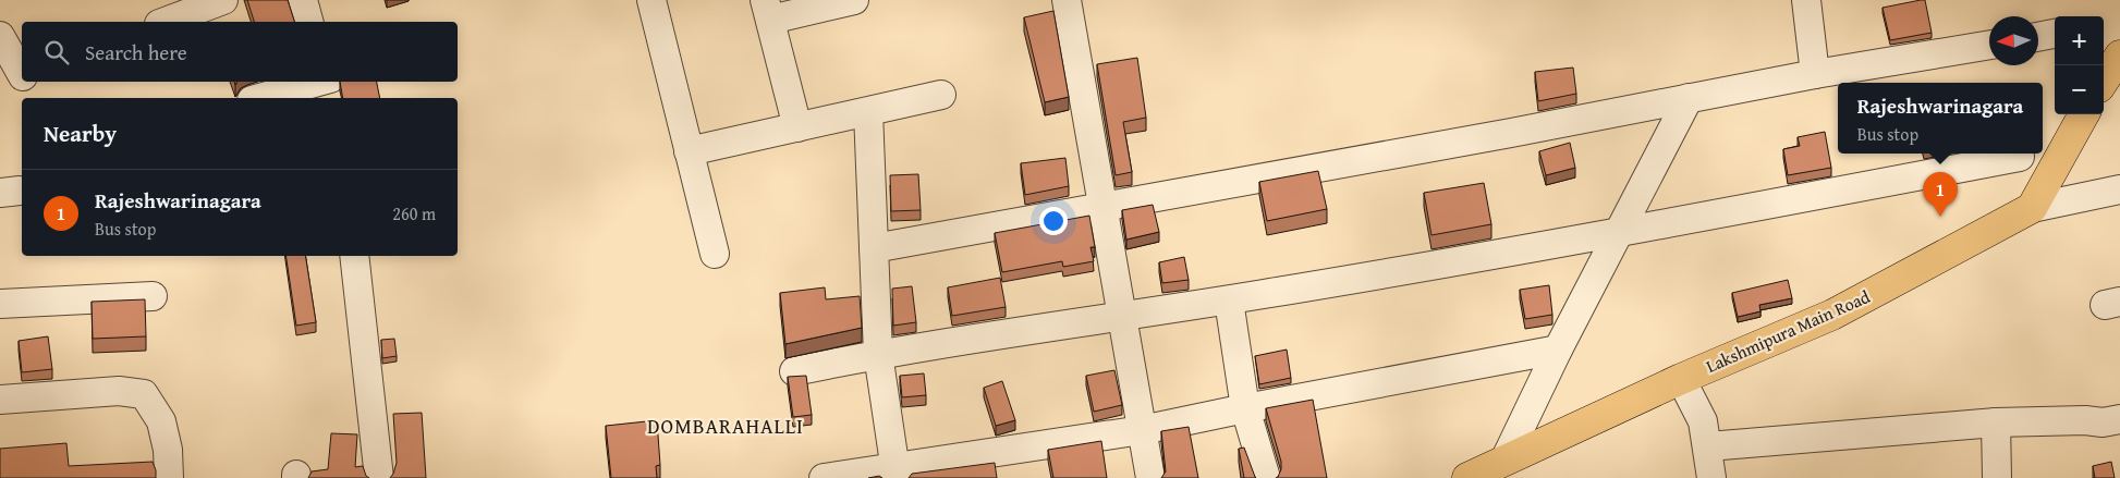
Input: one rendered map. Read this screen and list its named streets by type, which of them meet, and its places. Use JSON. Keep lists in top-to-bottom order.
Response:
{
  "streets": {
    "main road": ["Lakshmipura Main Road"]
  },
  "districts": ["DOMBARAHALLI"],
  "north": "left",
  "page": {
    "map_buttons": ["+", "−"],
    "search": "Search here",
    "popup": ["Rajeshwarinagara", "Bus stop"],
    "heading": "Nearby",
    "list": [
      {
        "mark": "1",
        "name": "Rajeshwarinagara",
        "note": "Bus stop",
        "value": "260 m"
      }
    ],
    "pins": "1"
  }
}
